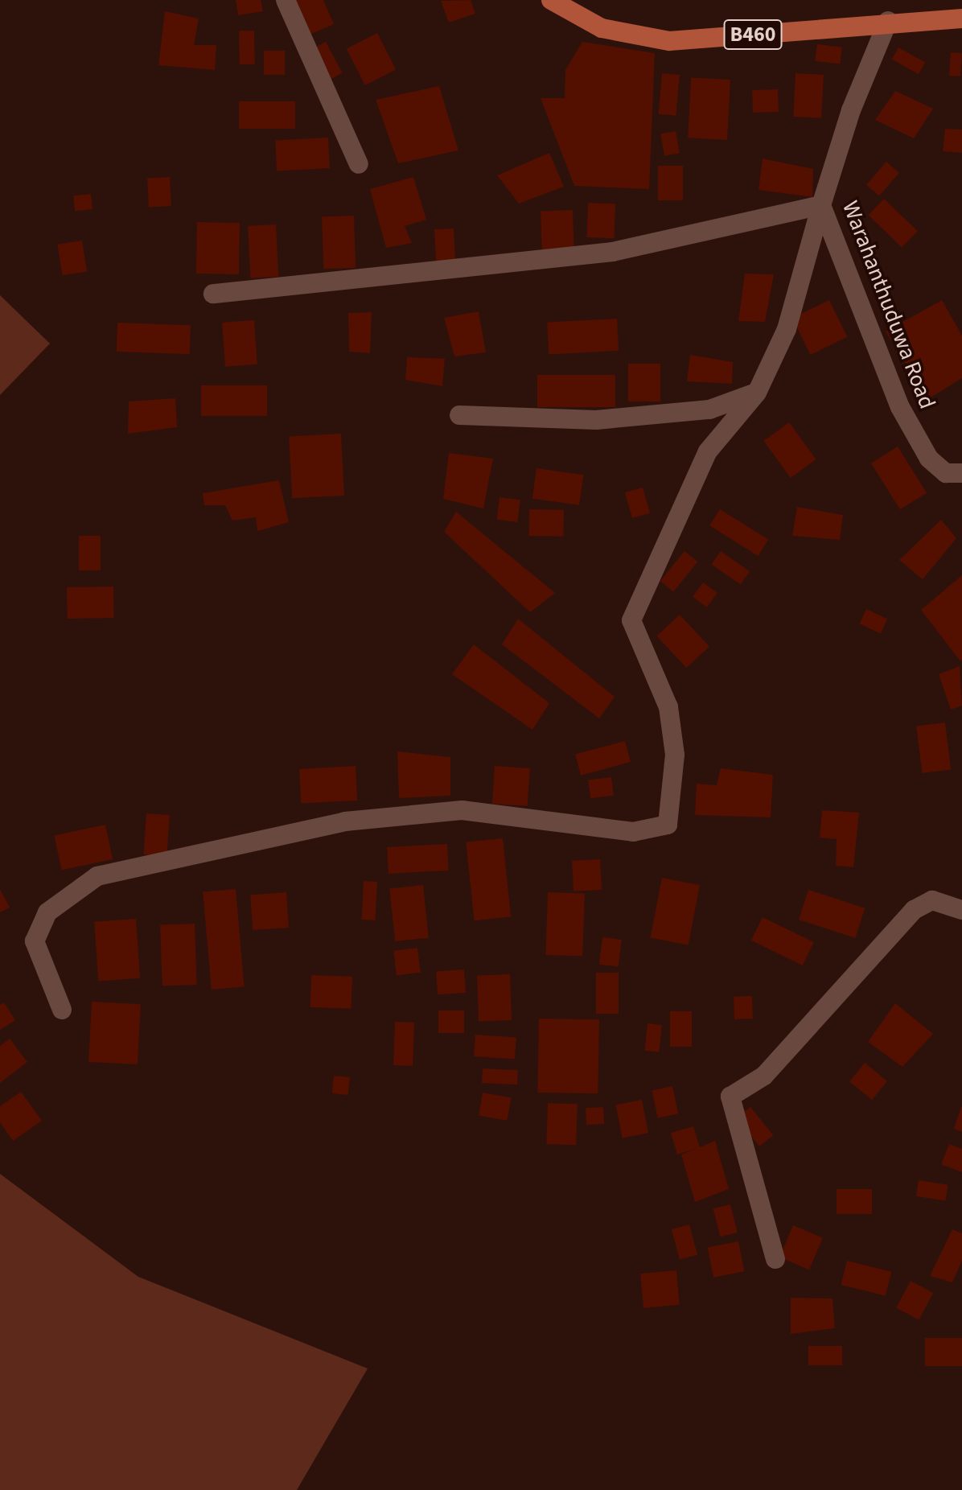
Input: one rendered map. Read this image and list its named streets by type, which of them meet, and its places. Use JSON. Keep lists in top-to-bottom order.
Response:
{
  "streets": {
    "main road": ["B460"],
    "street": ["Warahanthuduwa Road"]
  },
  "crossings": [
    ["B460", "Warahanthuduwa Road"]
  ]
}
